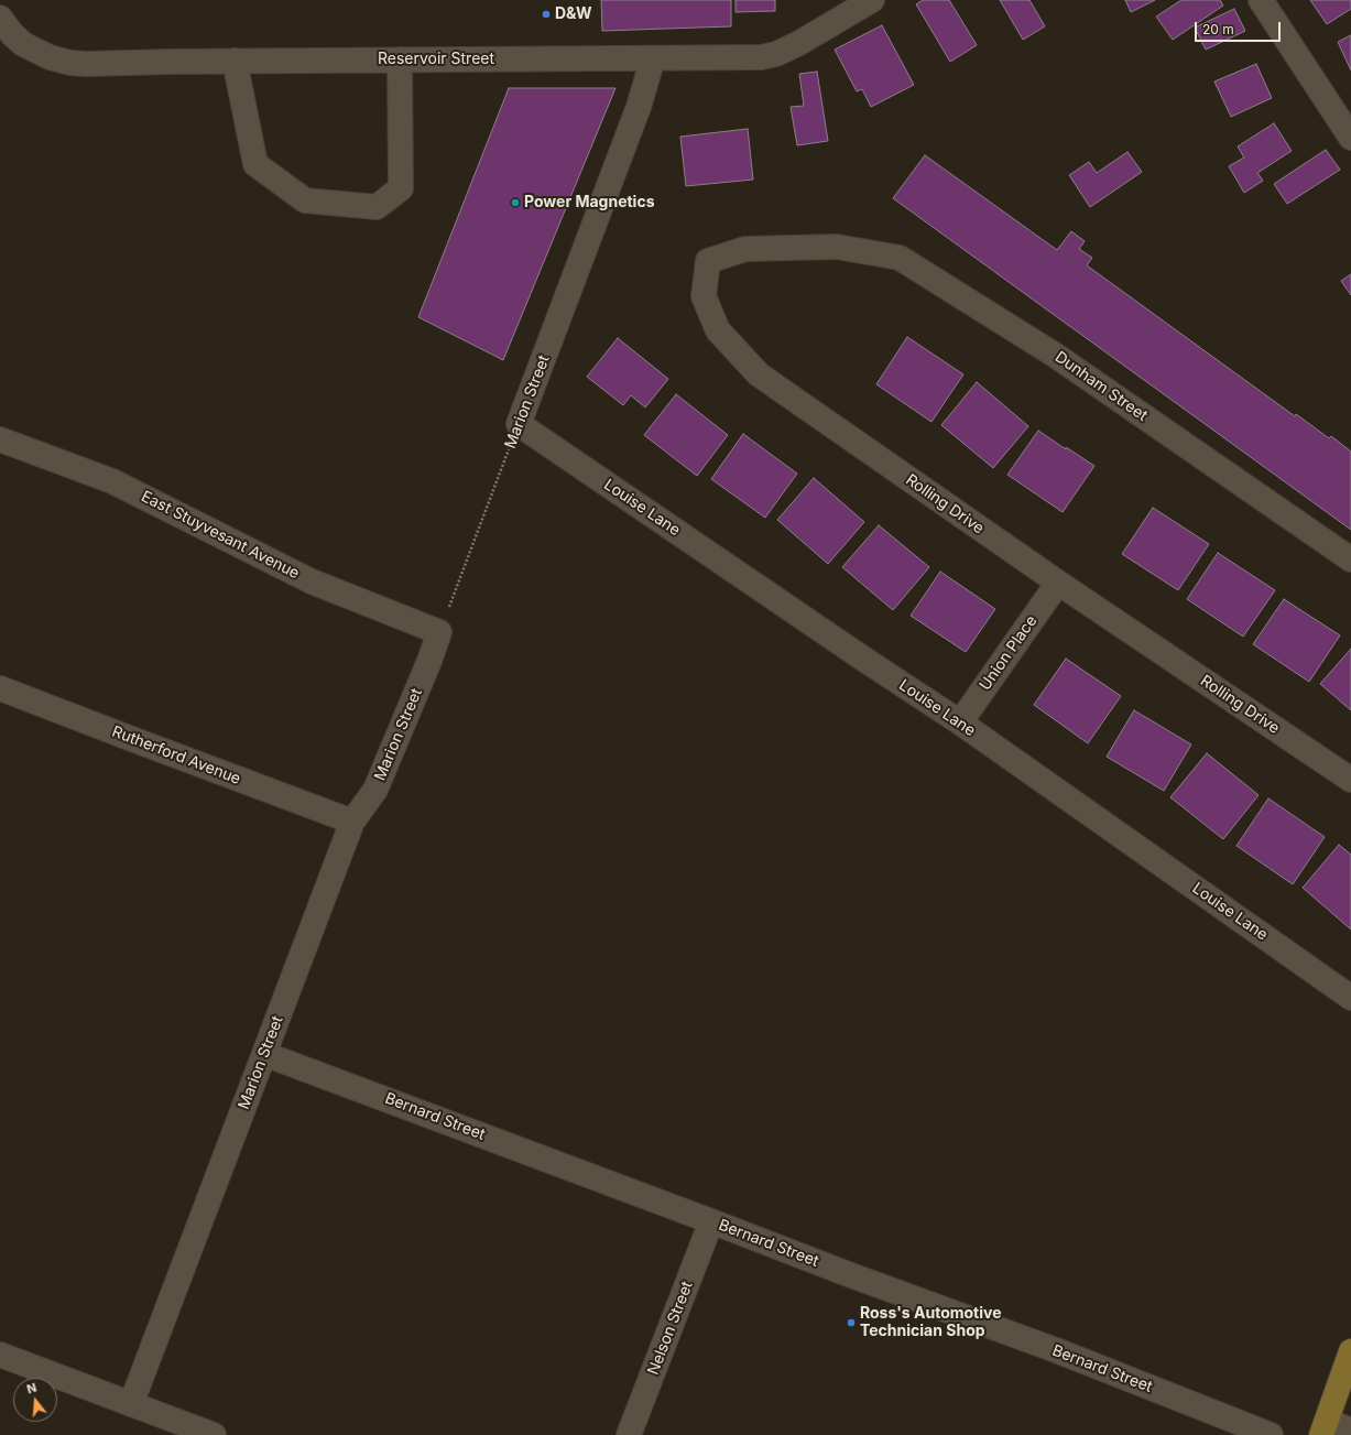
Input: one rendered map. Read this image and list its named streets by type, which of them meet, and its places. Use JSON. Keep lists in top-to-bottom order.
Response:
{
  "streets": {
    "street": [
      "Reservoir Street",
      "Dunham Street",
      "Marion Street",
      "Rolling Drive",
      "Louise Lane",
      "East Stuyvesant Avenue",
      "Union Place",
      "Rutherford Avenue",
      "Bernard Street",
      "Nelson Street"
    ]
  },
  "crossings": [
    ["Reservoir Street", "Marion Street"],
    ["Dunham Street", "Rolling Drive"],
    ["Marion Street", "Louise Lane"],
    ["Marion Street", "East Stuyvesant Avenue"],
    ["Marion Street", "Rutherford Avenue"],
    ["Marion Street", "Bernard Street"],
    ["Rolling Drive", "Union Place"],
    ["Louise Lane", "Union Place"],
    ["Bernard Street", "Nelson Street"]
  ],
  "places": ["D&W", "Power Magnetics", "Ross's Automotive Technician Shop"],
  "scale_bar": "20 m",
  "north": "top"
}
